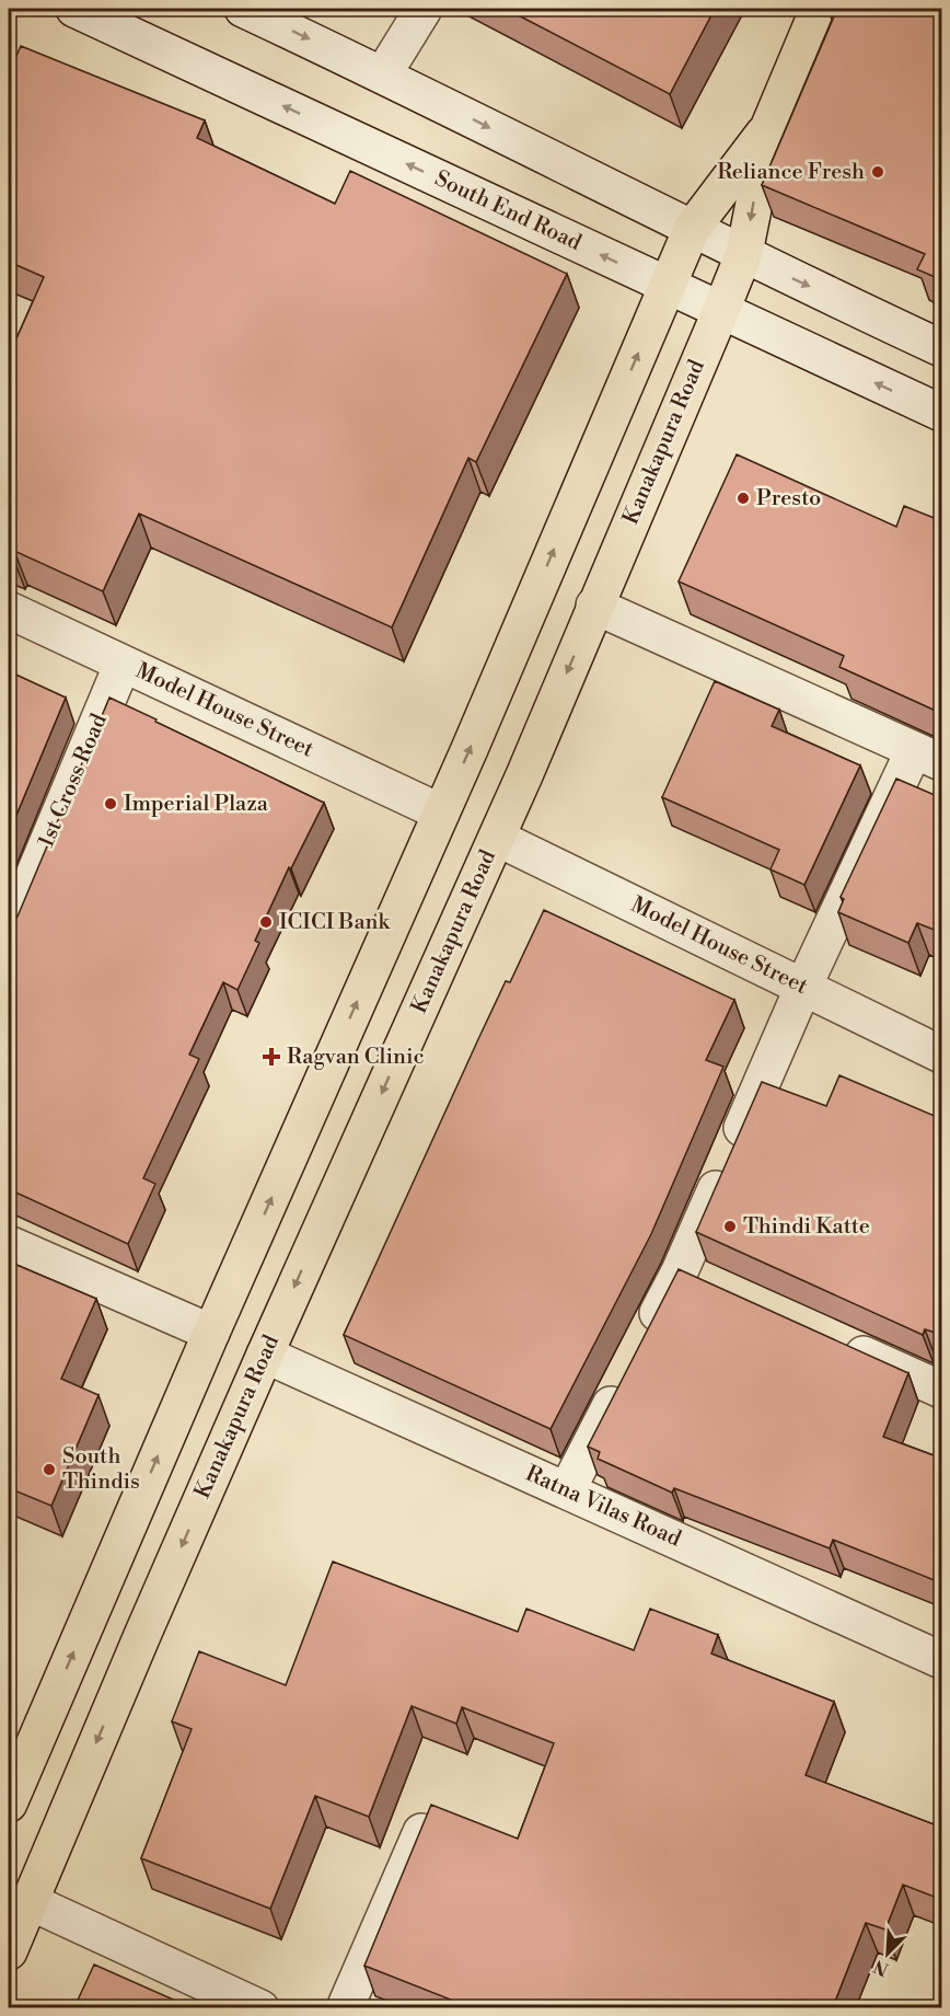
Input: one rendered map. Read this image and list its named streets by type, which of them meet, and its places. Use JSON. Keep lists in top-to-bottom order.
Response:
{
  "streets": {
    "main road": ["Kanakapura Road"],
    "street": [
      "South End Road",
      "Model House Street",
      "1st Cross Road",
      "Ratna Vilas Road"
    ]
  },
  "crossings": [
    ["South End Road", "Kanakapura Road"],
    ["Kanakapura Road", "Model House Street"],
    ["Kanakapura Road", "Ratna Vilas Road"],
    ["Model House Street", "1st Cross Road"]
  ],
  "places": {
    "other": [
      "Reliance Fresh",
      "Presto",
      "Imperial Plaza",
      "ICICI Bank",
      "Thindi Katte",
      "South Thindis"
    ],
    "health": ["Ragvan Clinic"]
  },
  "north": "bottom left"
}
